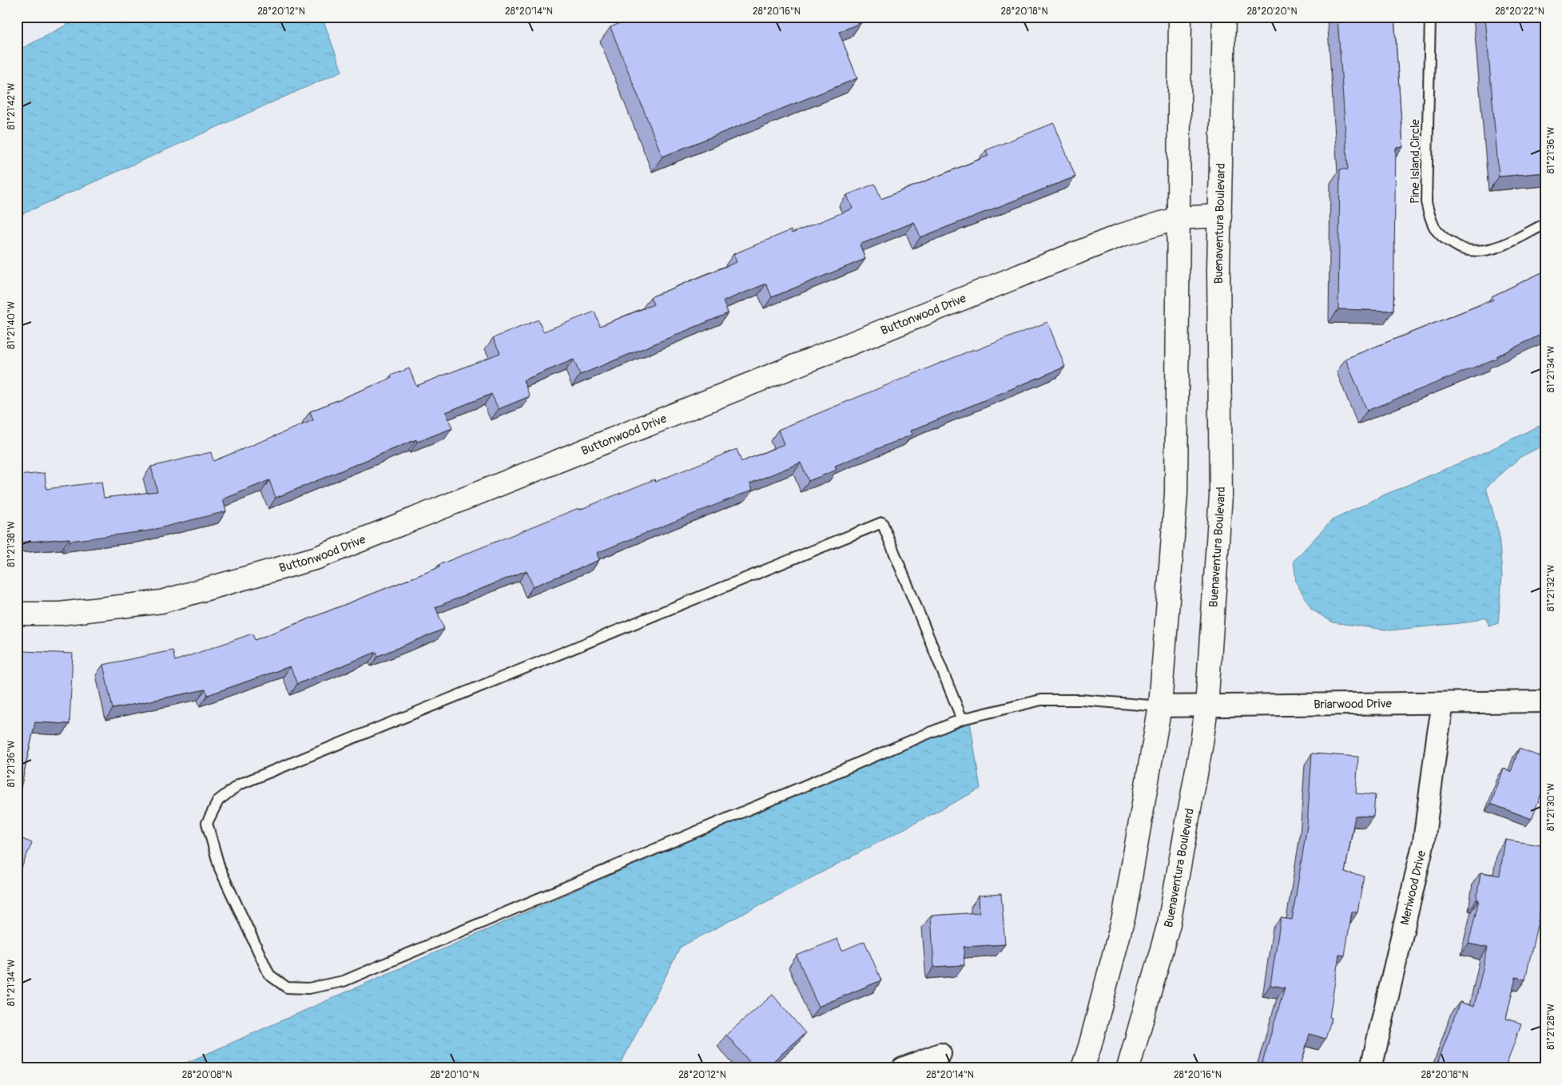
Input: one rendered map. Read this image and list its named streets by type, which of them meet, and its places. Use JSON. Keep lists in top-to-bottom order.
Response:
{
  "streets": {
    "main road": ["Buenaventura Boulevard", "Buttonwood Drive"],
    "street": ["Briarwood Drive", "Meriwood Drive"],
    "lane": ["Pine Island Circle"]
  },
  "crossings": [
    ["Buenaventura Boulevard", "Buttonwood Drive"],
    ["Buenaventura Boulevard", "Briarwood Drive"],
    ["Briarwood Drive", "Meriwood Drive"]
  ],
  "coordinates": [
    "28°20'12\"N",
    "28°20'14\"N",
    "28°20'16\"N",
    "28°20'18\"N",
    "28°20'20\"N",
    "28°20'22\"N",
    "81°21'42\"W",
    "81°21'36\"W",
    "81°21'40\"W",
    "81°21'34\"W",
    "81°21'38\"W",
    "81°21'32\"W",
    "81°21'30\"W",
    "81°21'28\"W",
    "28°20'08\"N",
    "28°20'10\"N"
  ]
}
